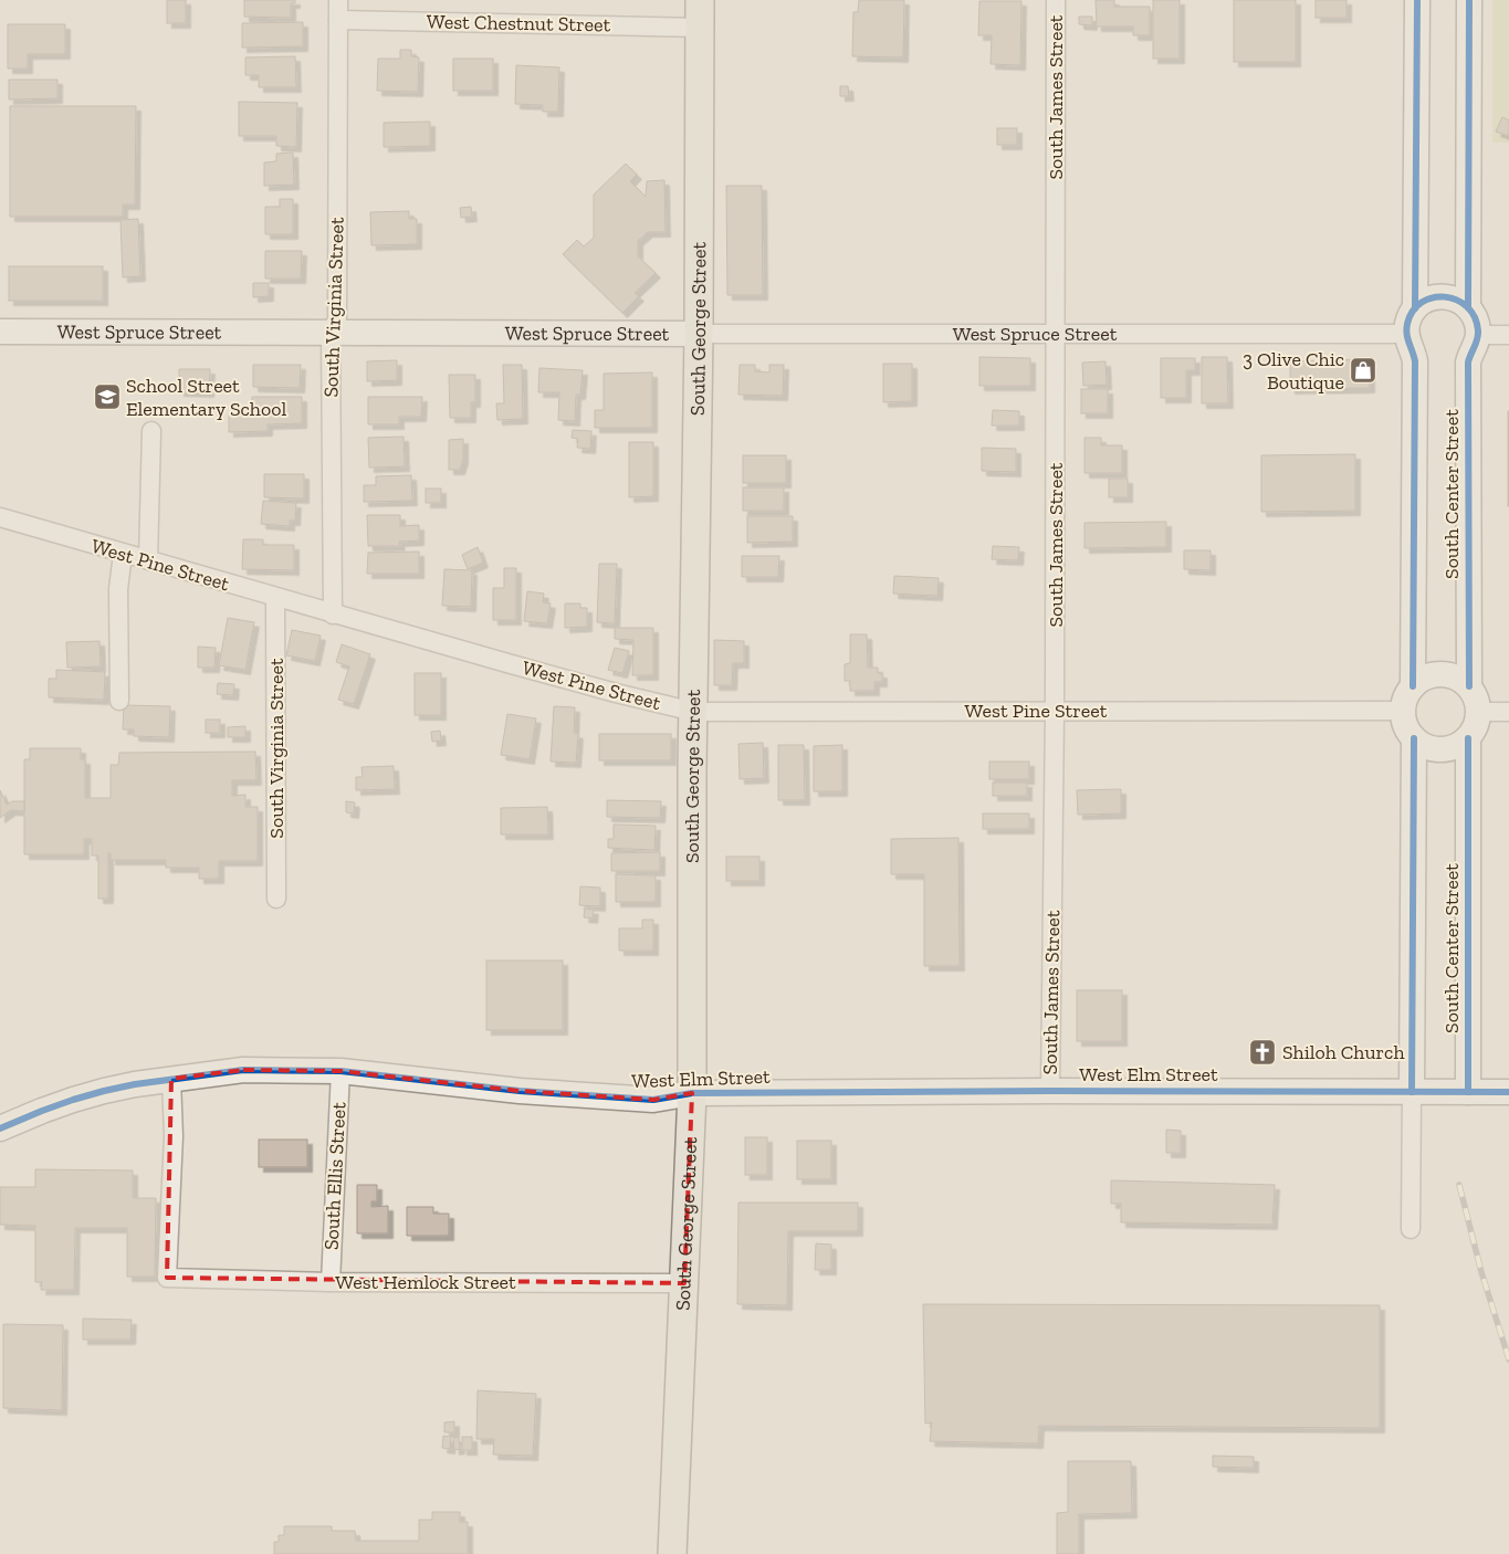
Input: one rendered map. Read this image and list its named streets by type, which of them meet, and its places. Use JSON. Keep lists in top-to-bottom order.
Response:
{
  "streets": {
    "main road": ["South George Street"],
    "street": [
      "West Chestnut Street",
      "South James Street",
      "South Virginia Street",
      "West Spruce Street",
      "South Center Street",
      "West Pine Street",
      "West Elm Street",
      "South Ellis Street",
      "West Hemlock Street"
    ]
  },
  "crossings": [
    ["West Chestnut Street", "South Virginia Street"],
    ["West Chestnut Street", "South George Street"],
    ["South James Street", "West Spruce Street"],
    ["South James Street", "West Pine Street"],
    ["South James Street", "West Elm Street"],
    ["South Virginia Street", "West Spruce Street"],
    ["South Virginia Street", "West Pine Street"],
    ["South George Street", "West Spruce Street"],
    ["South George Street", "West Pine Street"],
    ["South George Street", "West Elm Street"],
    ["South George Street", "West Hemlock Street"],
    ["West Spruce Street", "South Center Street"],
    ["South Center Street", "West Pine Street"],
    ["South Center Street", "West Elm Street"],
    ["West Elm Street", "South Ellis Street"],
    ["West Elm Street", "West Hemlock Street"],
    ["South Ellis Street", "West Hemlock Street"]
  ],
  "places": {
    "shop": ["3 Olive Chic Boutique"],
    "school or university": ["School Street Elementary School"],
    "church": ["Shiloh Church"]
  }
}
